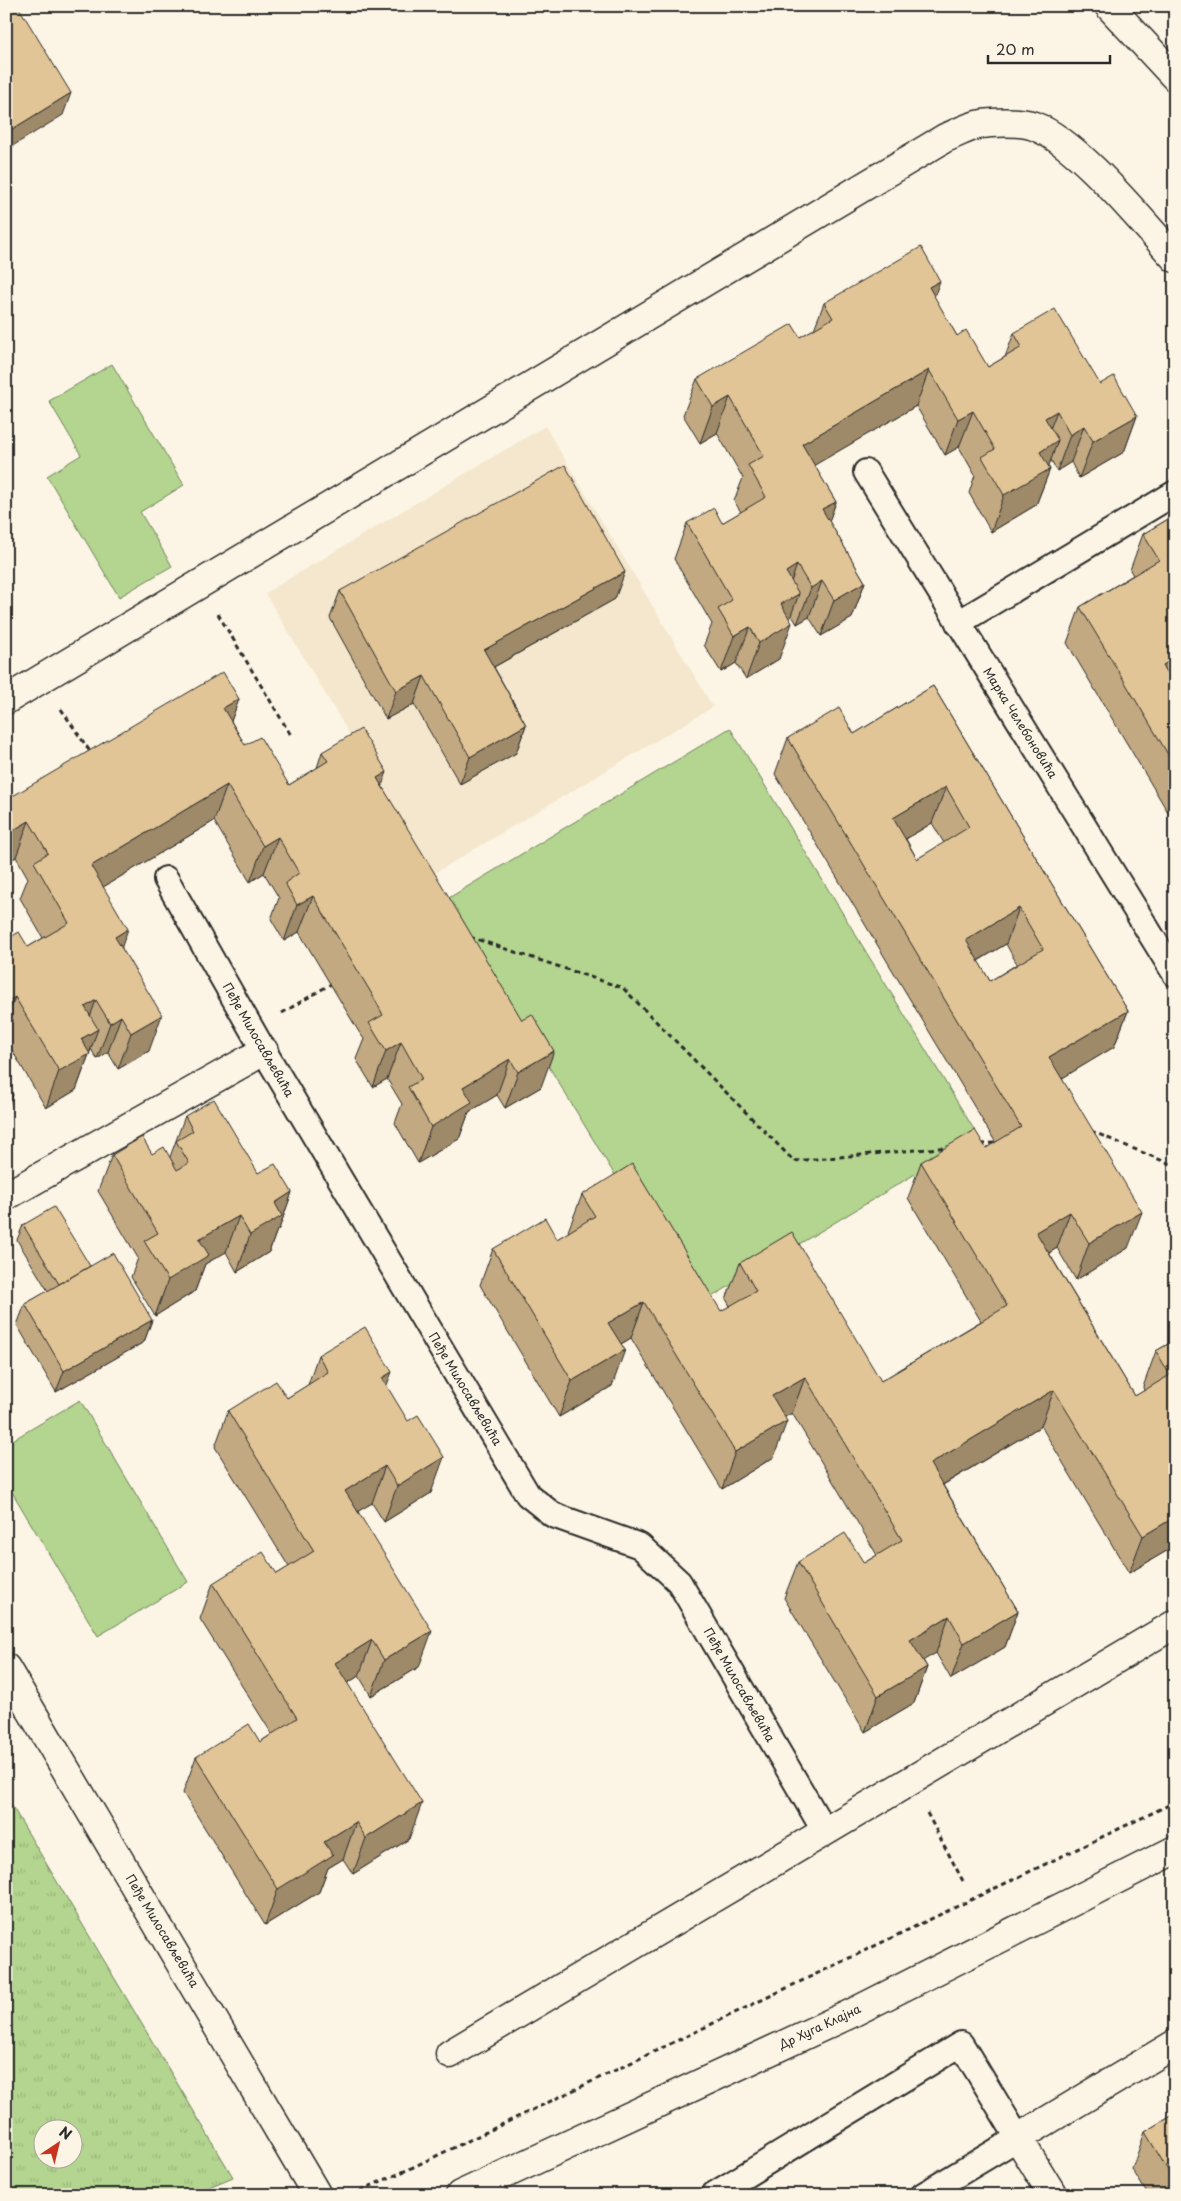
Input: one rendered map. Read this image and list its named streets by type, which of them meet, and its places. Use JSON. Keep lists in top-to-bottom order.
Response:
{
  "streets": {
    "street": ["Пеђе Милосављевића", "Др Хуга Клајна"],
    "lane": ["Марка Челебоновића"]
  },
  "scale_bar": "20 m",
  "north": "top right"
}
